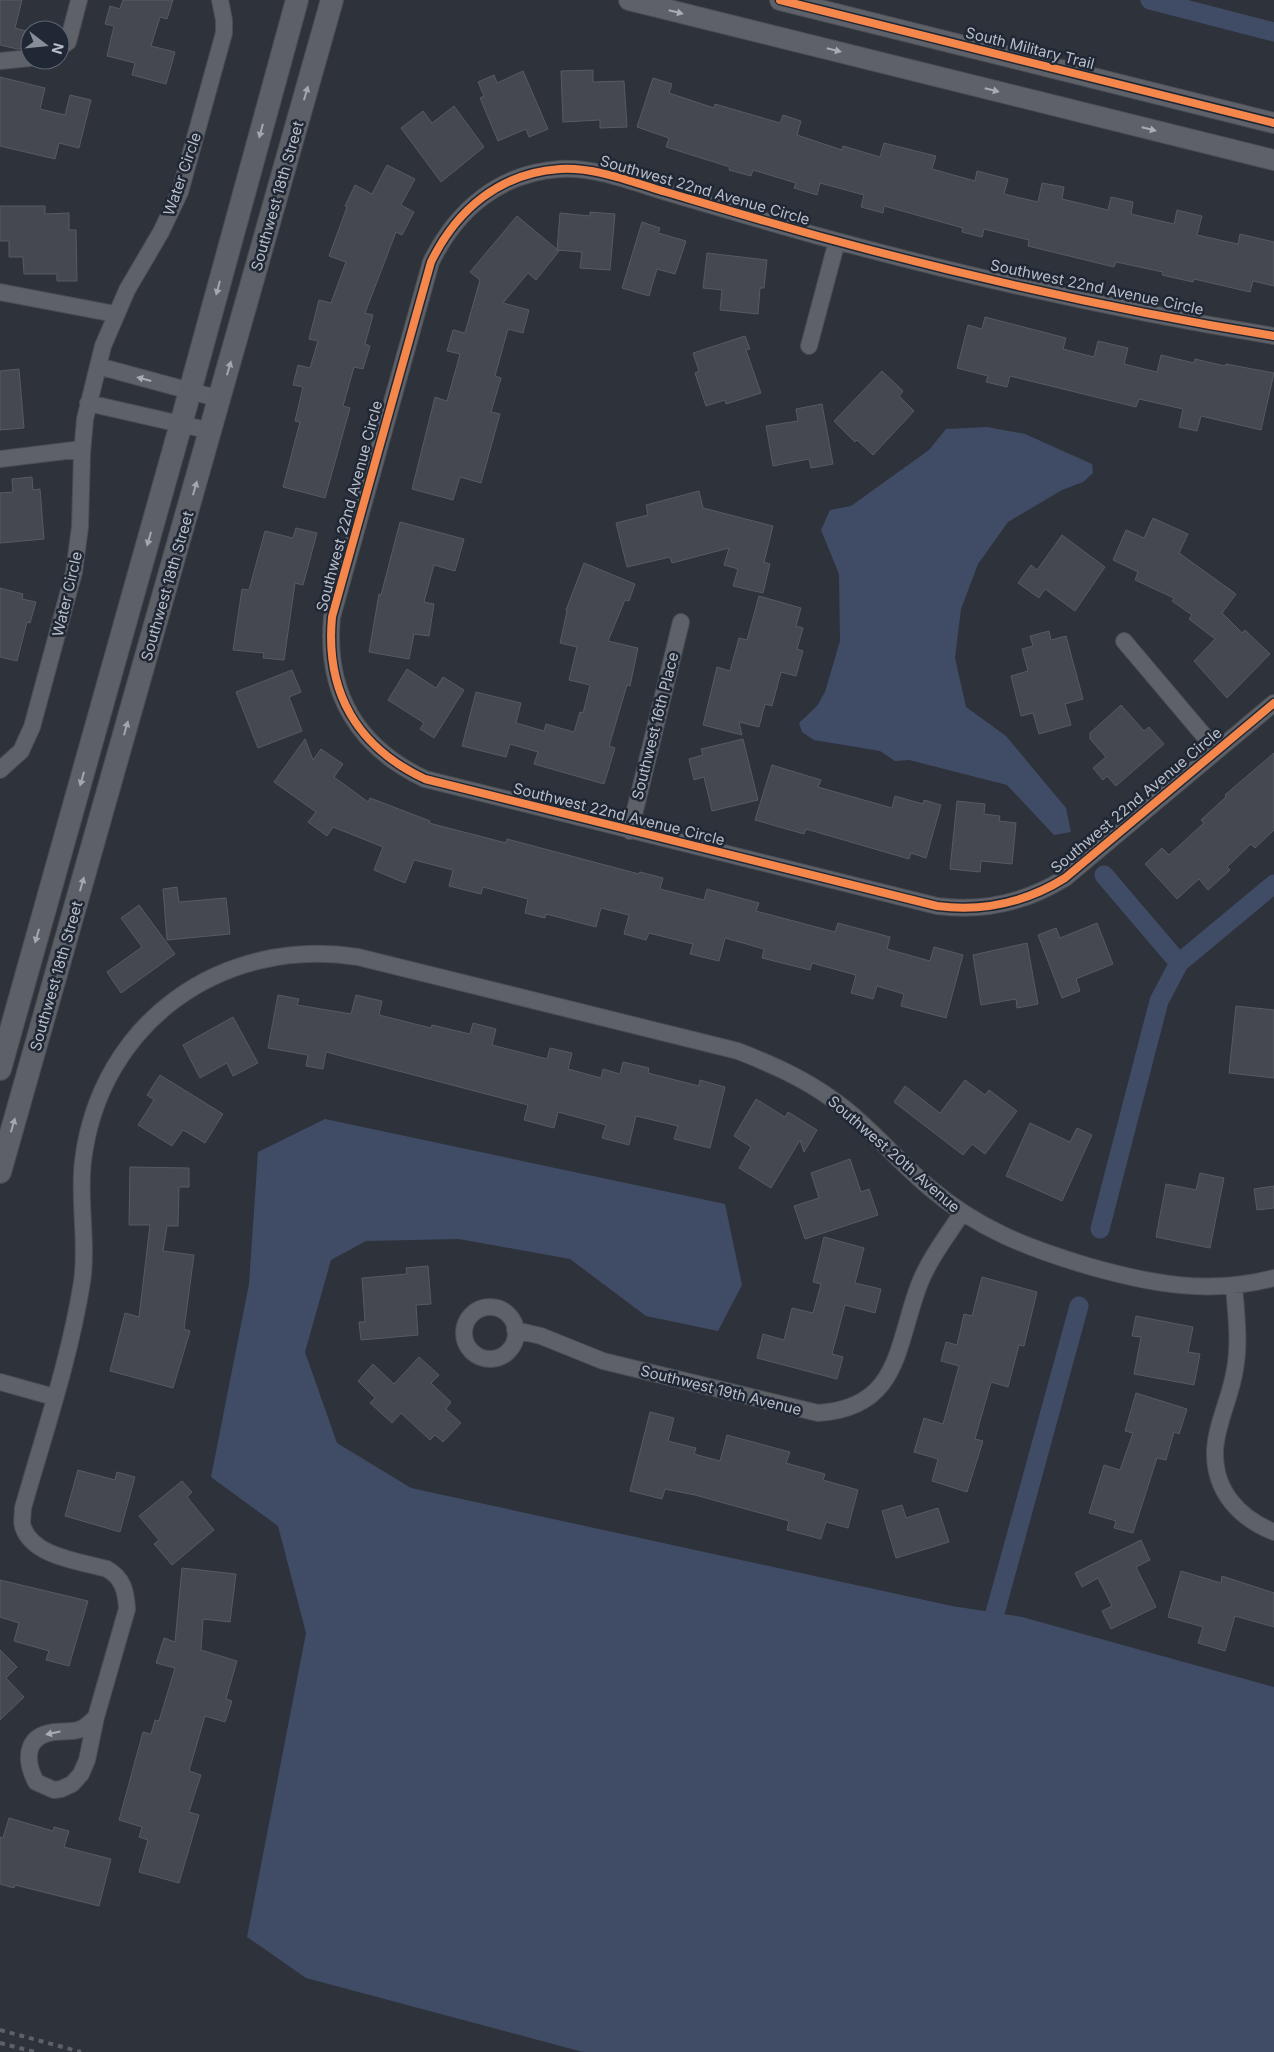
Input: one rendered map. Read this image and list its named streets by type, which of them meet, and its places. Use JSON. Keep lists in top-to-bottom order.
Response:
{
  "streets": {
    "main road": ["Southwest 18th Street"],
    "street": [
      "South Military Trail",
      "Water Circle",
      "Southwest 22nd Avenue Circle",
      "Southwest 16th Place",
      "Southwest 20th Avenue",
      "Southwest 19th Avenue"
    ]
  },
  "crossings": [
    ["Southwest 22nd Avenue Circle", "Southwest 16th Place"],
    ["Southwest 20th Avenue", "Southwest 19th Avenue"]
  ],
  "north": "right"
}
